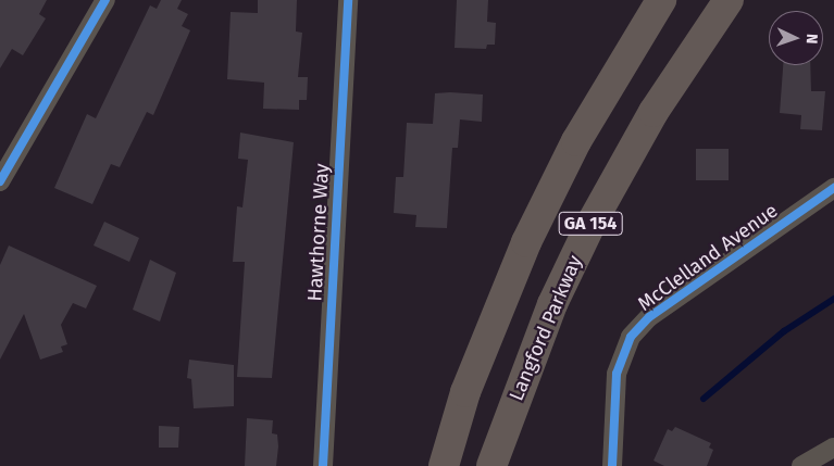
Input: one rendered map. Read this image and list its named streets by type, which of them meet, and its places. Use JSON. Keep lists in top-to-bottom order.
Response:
{
  "streets": {
    "highway": ["GA 154", "Langford Parkway"],
    "street": ["Hawthorne Way", "McClelland Avenue"]
  },
  "north": "right"
}
